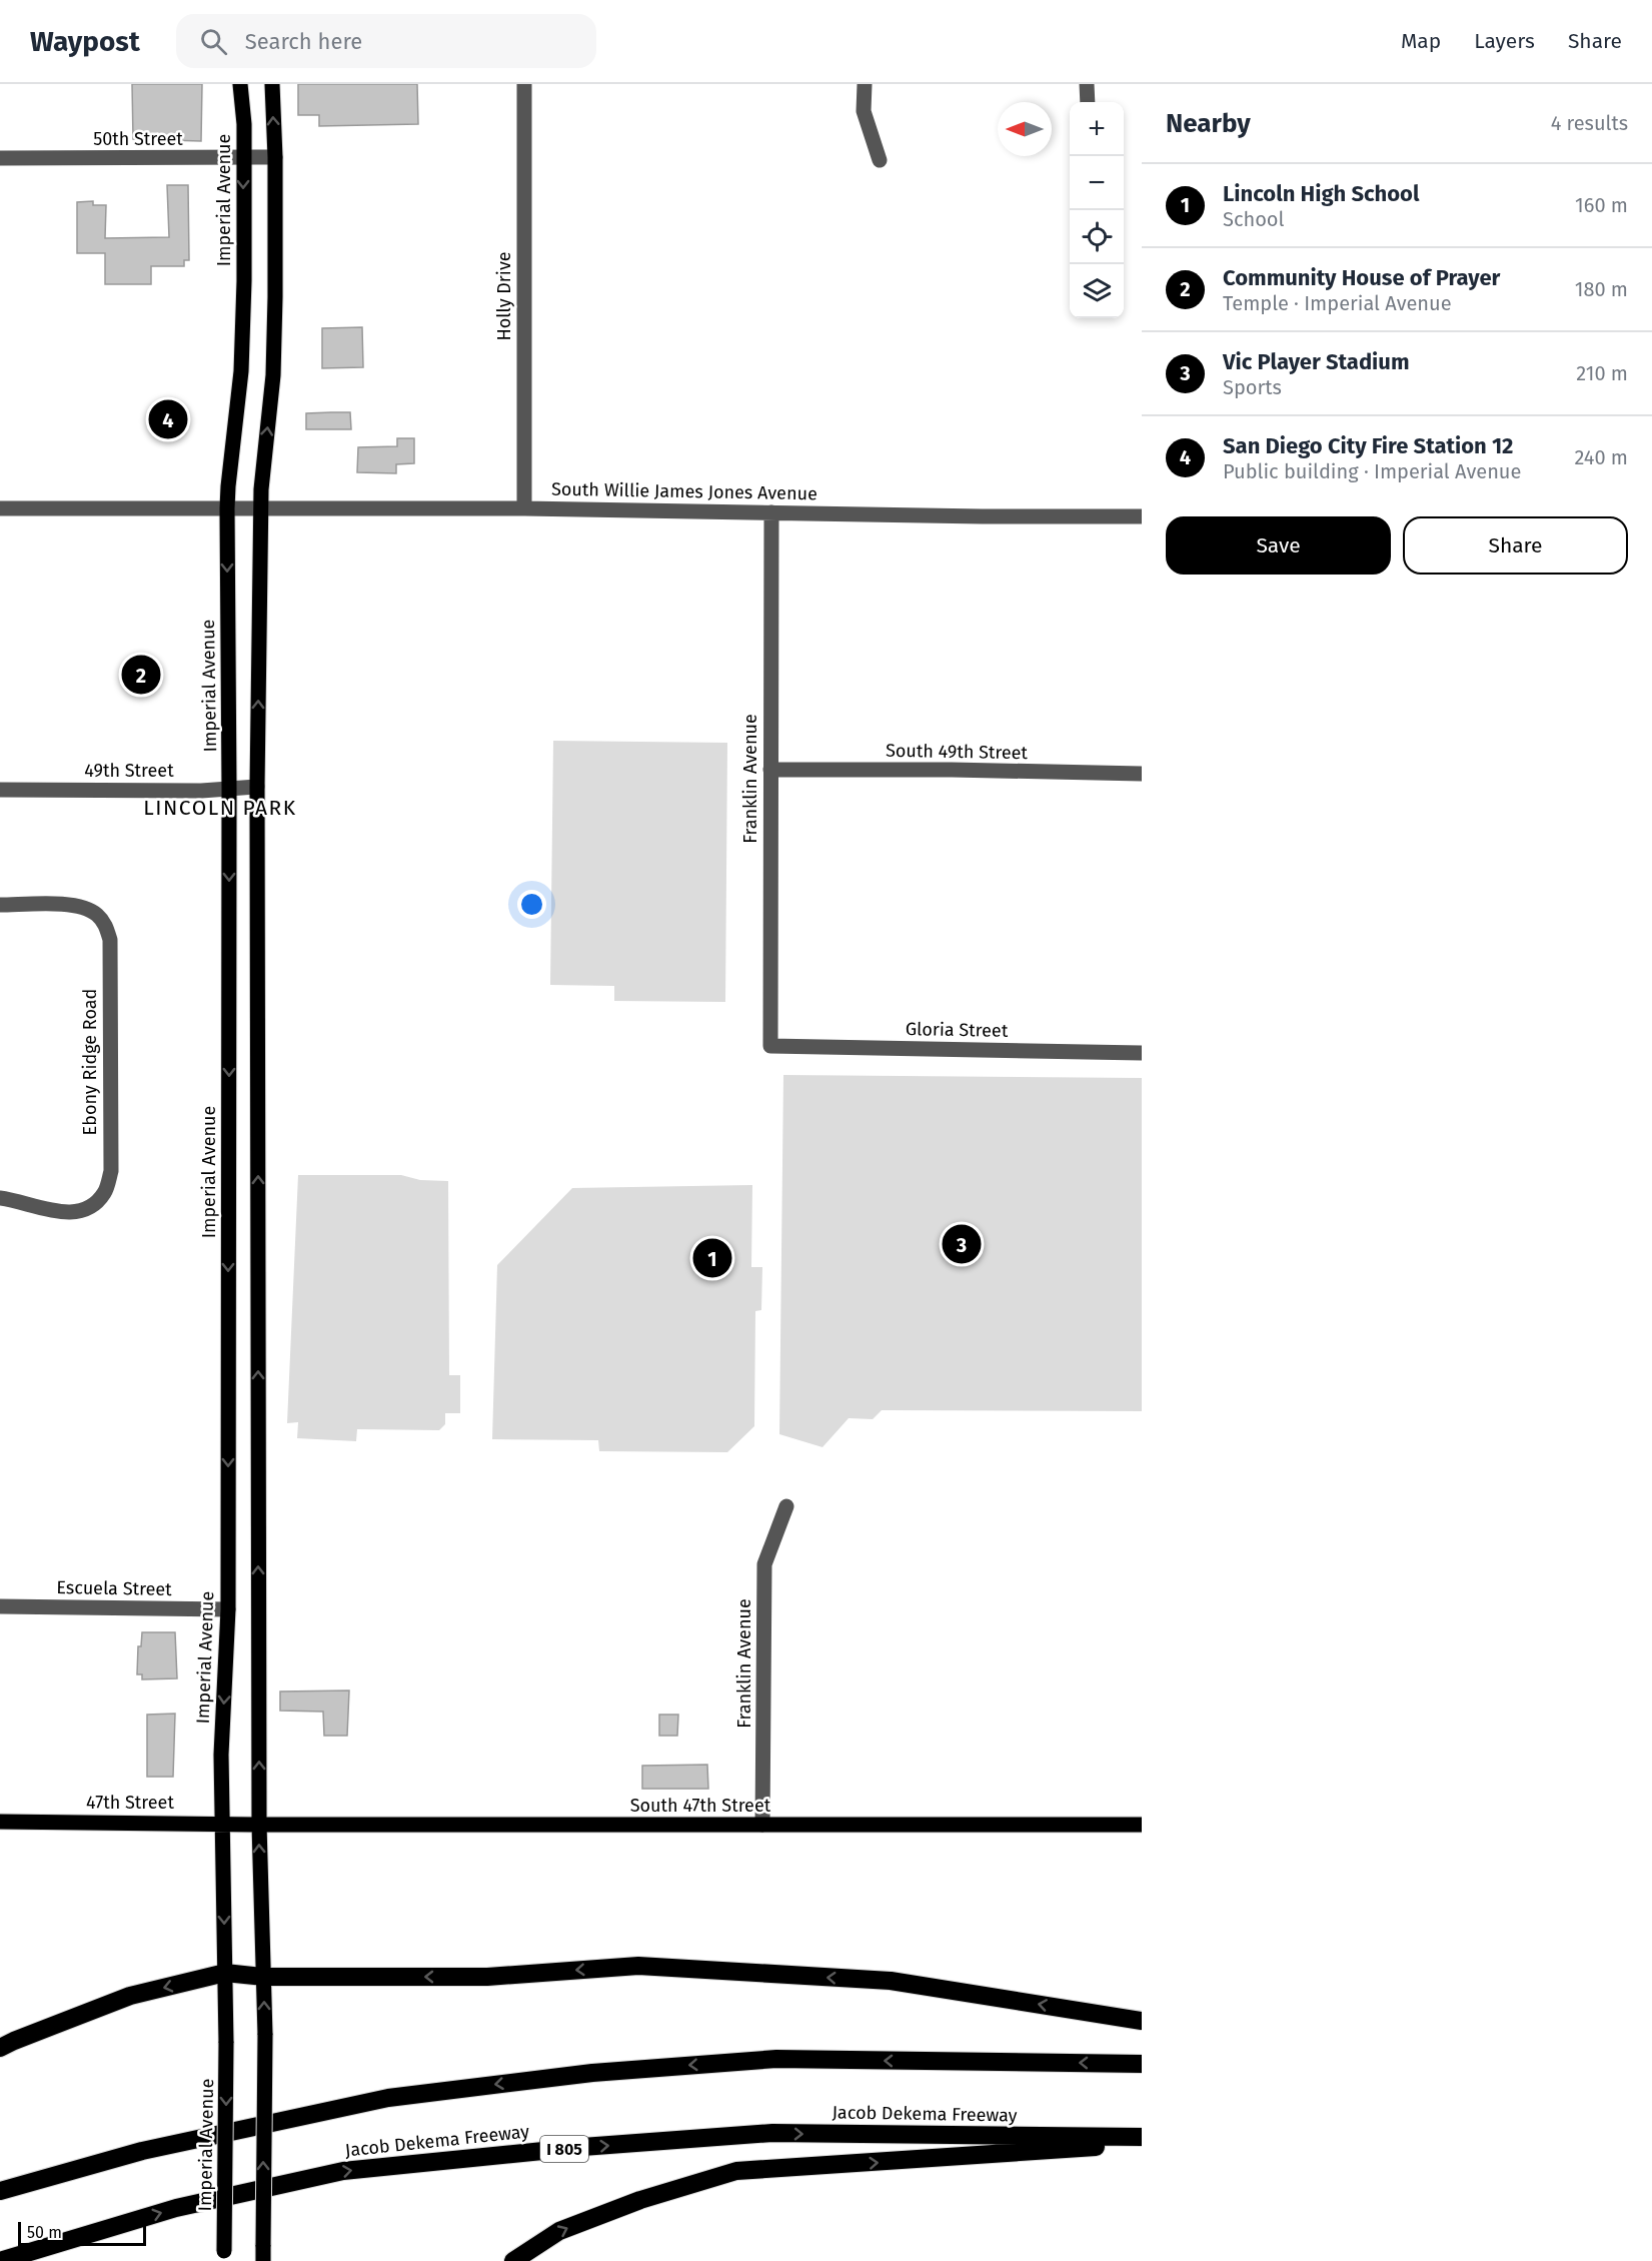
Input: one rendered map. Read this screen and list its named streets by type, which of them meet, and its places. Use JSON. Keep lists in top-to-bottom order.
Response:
{
  "streets": {
    "highway": ["Jacob Dekema Freeway", "I 805"],
    "main road": ["Imperial Avenue", "47th Street", "South 47th Street"],
    "street": [
      "50th Street",
      "Holly Drive",
      "South Willie James Jones Avenue",
      "South 49th Street",
      "49th Street",
      "Franklin Avenue",
      "Gloria Street",
      "Ebony Ridge Road",
      "Escuela Street"
    ]
  },
  "crossings": [
    ["50th Street", "Imperial Avenue"],
    ["Imperial Avenue", "South Willie James Jones Avenue"],
    ["Imperial Avenue", "49th Street"],
    ["Imperial Avenue", "Escuela Street"],
    ["Imperial Avenue", "47th Street"],
    ["Holly Drive", "South Willie James Jones Avenue"],
    ["South Willie James Jones Avenue", "Franklin Avenue"],
    ["South 49th Street", "Franklin Avenue"],
    ["Franklin Avenue", "Gloria Street"],
    ["Franklin Avenue", "South 47th Street"],
    ["47th Street", "South 47th Street"]
  ],
  "districts": ["LINCOLN PARK"],
  "scale_bar": "50 m",
  "north": "left",
  "page": {
    "header": "Waypost",
    "search": "Search here",
    "nav": ["Map", "Layers", "Share"],
    "heading": ["Nearby", "4 results"],
    "map_buttons": ["+", "−"],
    "list": [
      {
        "mark": "1",
        "name": "Lincoln High School",
        "note": "School",
        "value": "160 m"
      },
      {
        "mark": "2",
        "name": "Community House of Prayer",
        "note": "Temple · Imperial Avenue",
        "value": "180 m"
      },
      {
        "mark": "3",
        "name": "Vic Player Stadium",
        "note": "Sports",
        "value": "210 m"
      },
      {
        "mark": "4",
        "name": "San Diego City Fire Station 12",
        "note": "Public building · Imperial Avenue",
        "value": "240 m"
      }
    ],
    "pins": [
      "4",
      "2",
      "3",
      "1"
    ],
    "buttons": ["Save", "Share"],
    "scale": "50 m"
  }
}
